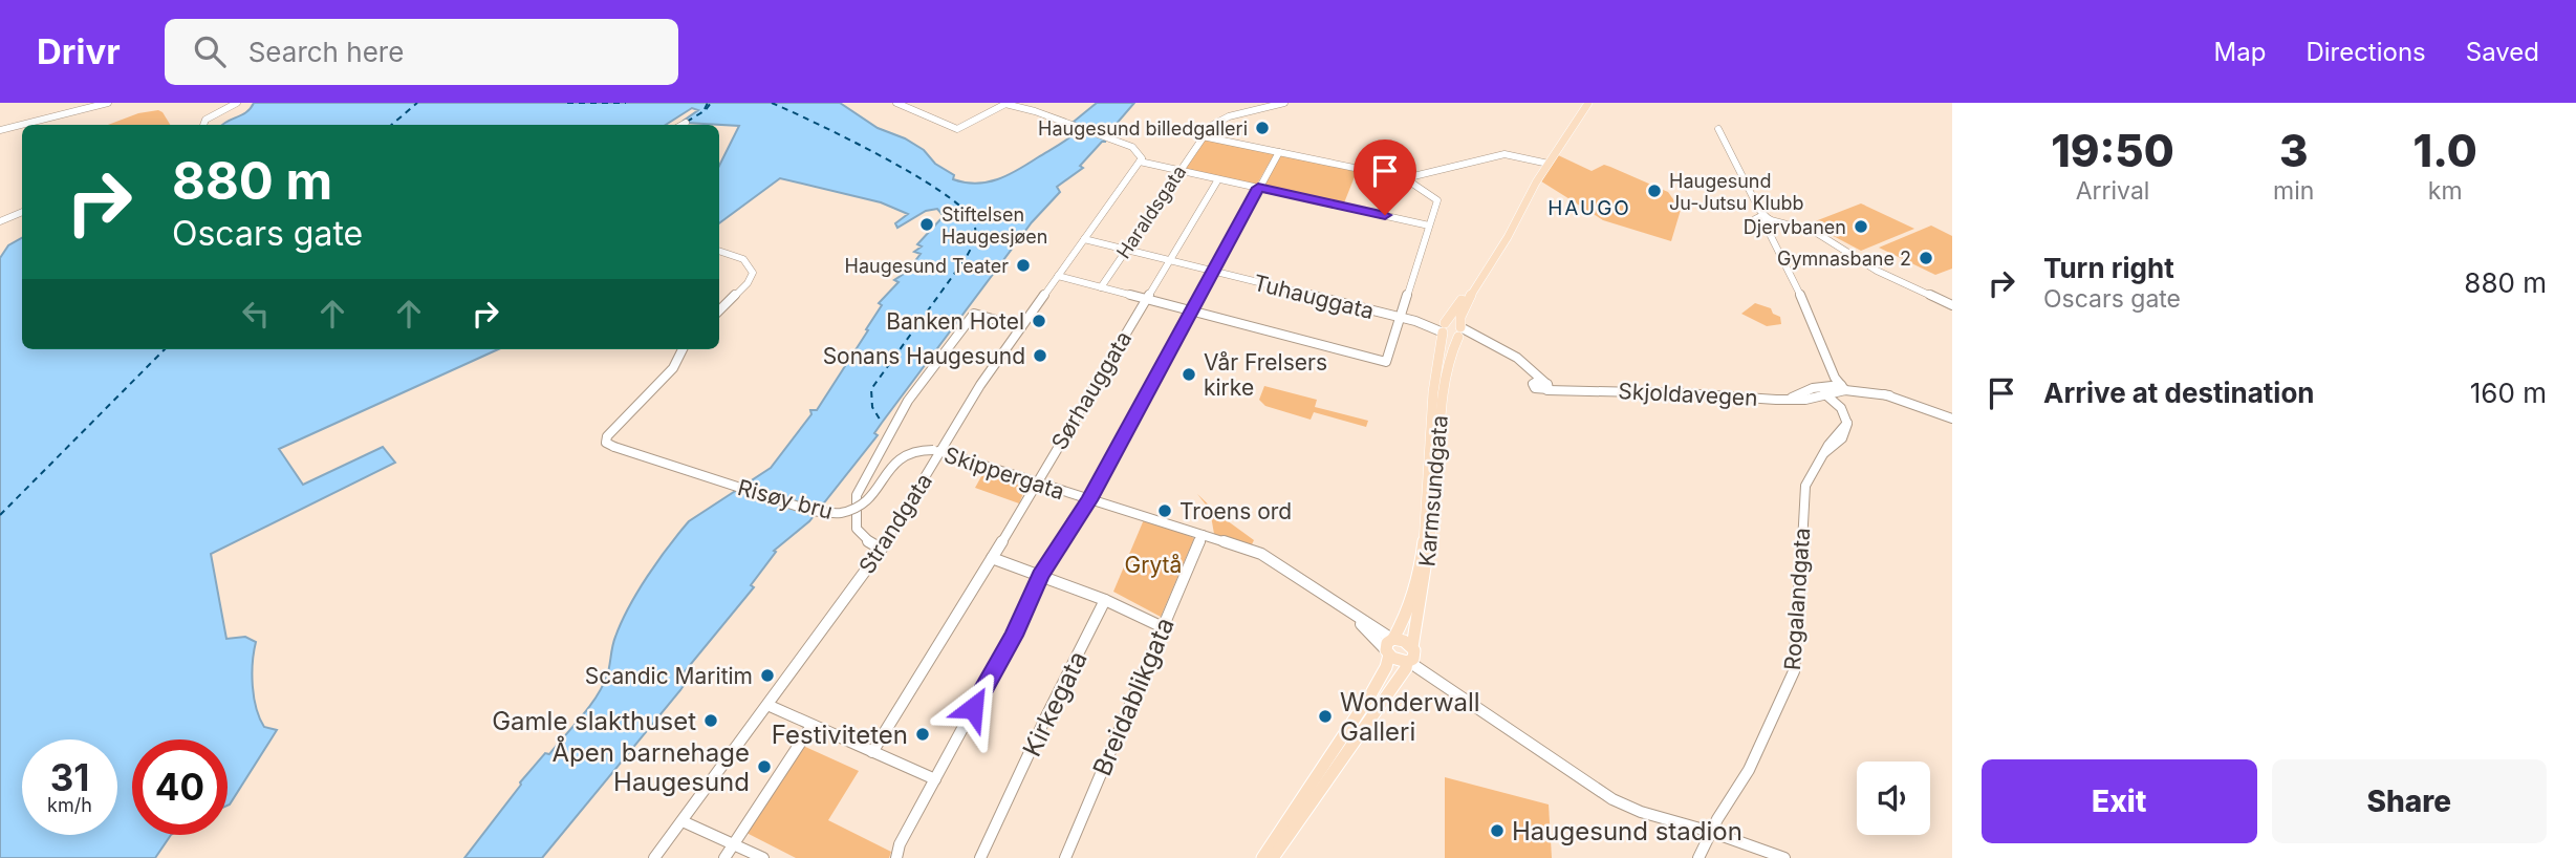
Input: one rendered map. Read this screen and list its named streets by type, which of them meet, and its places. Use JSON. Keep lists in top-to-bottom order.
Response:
{
  "streets": {
    "main road": ["Karmsundgata"],
    "street": [
      "Haraldsgata",
      "Tuhauggata",
      "Sørhauggata",
      "Skjoldavegen",
      "Skippergata",
      "Risøy bru",
      "Strandgata",
      "Rogalandgata",
      "Breidablikgata",
      "Kirkegata"
    ]
  },
  "crossings": [
    ["Haraldsgata", "Tuhauggata"],
    ["Tuhauggata", "Sørhauggata"],
    ["Tuhauggata", "Karmsundgata"],
    ["Tuhauggata", "Strandgata"],
    ["Sørhauggata", "Skippergata"],
    ["Skjoldavegen", "Rogalandgata"],
    ["Skippergata", "Karmsundgata"],
    ["Skippergata", "Risøy bru"],
    ["Skippergata", "Strandgata"],
    ["Skippergata", "Breidablikgata"],
    ["Risøy bru", "Strandgata"]
  ],
  "districts": ["HAUGO"],
  "parks": ["Grytå"],
  "places": [
    "Haugesund billedgalleri",
    "Haugesund Ju-Jutsu Klubb",
    "Stiftelsen Haugesjøen",
    "Djervbanen",
    "Gymnasbane 2",
    "Haugesund Teater",
    "Banken Hotel",
    "Sonans Haugesund",
    "Vår Frelsers kirke",
    "Troens ord",
    "Scandic Maritim",
    "Wonderwall Galleri",
    "Gamle slakthuset",
    "Festiviteten",
    "Åpen barnehage Haugesund",
    "Haugesund stadion"
  ],
  "page": {
    "header": "Drivr",
    "search": "Search here",
    "nav": ["Map", "Directions", "Saved"],
    "eta": [
      "19:50",
      "Arrival",
      "3",
      "min",
      "1.0",
      "km"
    ],
    "turn": ["880 m", "Oscars gate"],
    "list": [
      {
        "name": "Turn right",
        "note": "Oscars gate",
        "value": "880 m"
      },
      {
        "name": "Arrive at destination",
        "value": "160 m"
      }
    ],
    "speed": "31 km/h",
    "limit": "40",
    "buttons": ["Exit", "Share"]
  }
}
